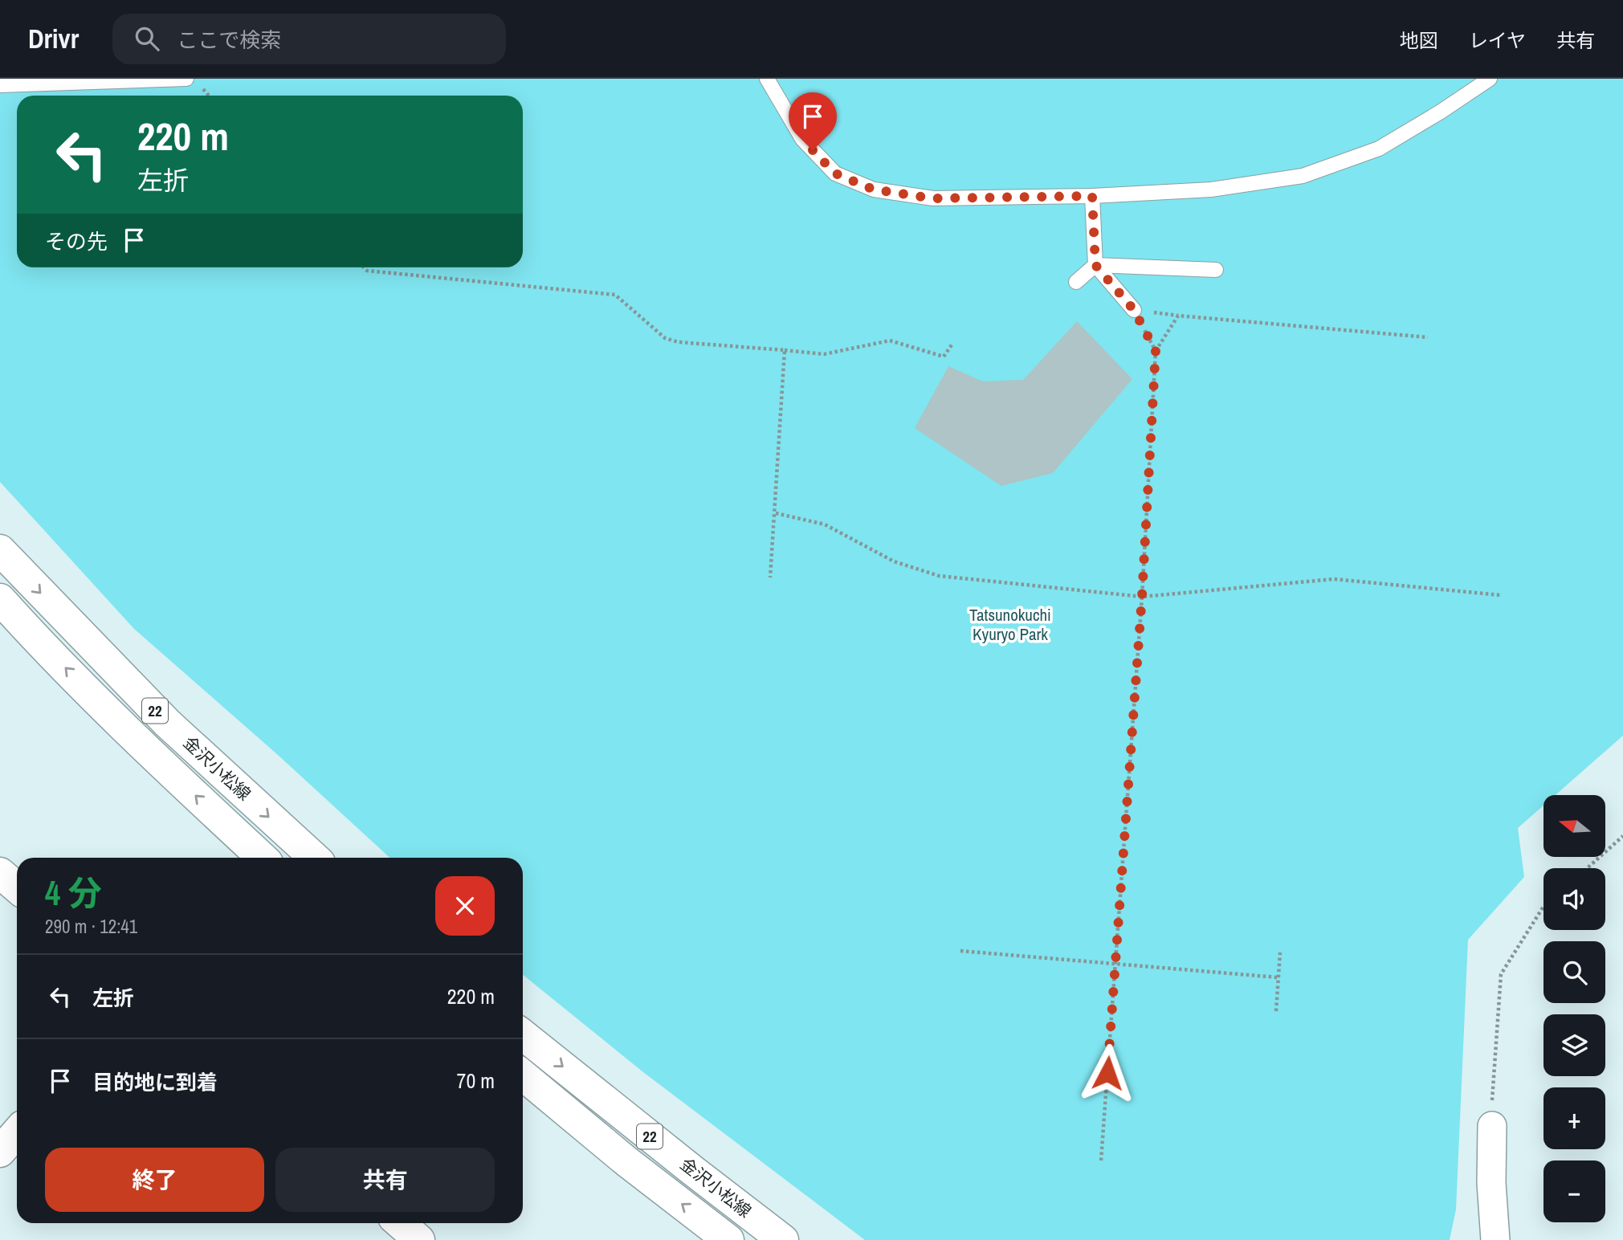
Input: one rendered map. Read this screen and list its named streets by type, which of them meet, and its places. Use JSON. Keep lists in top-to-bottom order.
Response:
{
  "streets": {
    "main road": ["22", "金沢小松線"]
  },
  "parks": ["Tatsunokuchi Kyuryo Park"],
  "north": "left",
  "page": {
    "header": "Drivr",
    "search": "ここで検索",
    "nav": ["地図", "レイヤ", "共有"],
    "turn": ["220 m", "左折"],
    "then": "その先",
    "map_buttons": ["+", "−"],
    "heading": ["4 分", "290 m · 12:41"],
    "list": [
      {
        "name": "左折",
        "value": "220 m"
      },
      {
        "name": "目的地に到着",
        "value": "70 m"
      }
    ],
    "buttons": ["終了", "共有"]
  }
}
